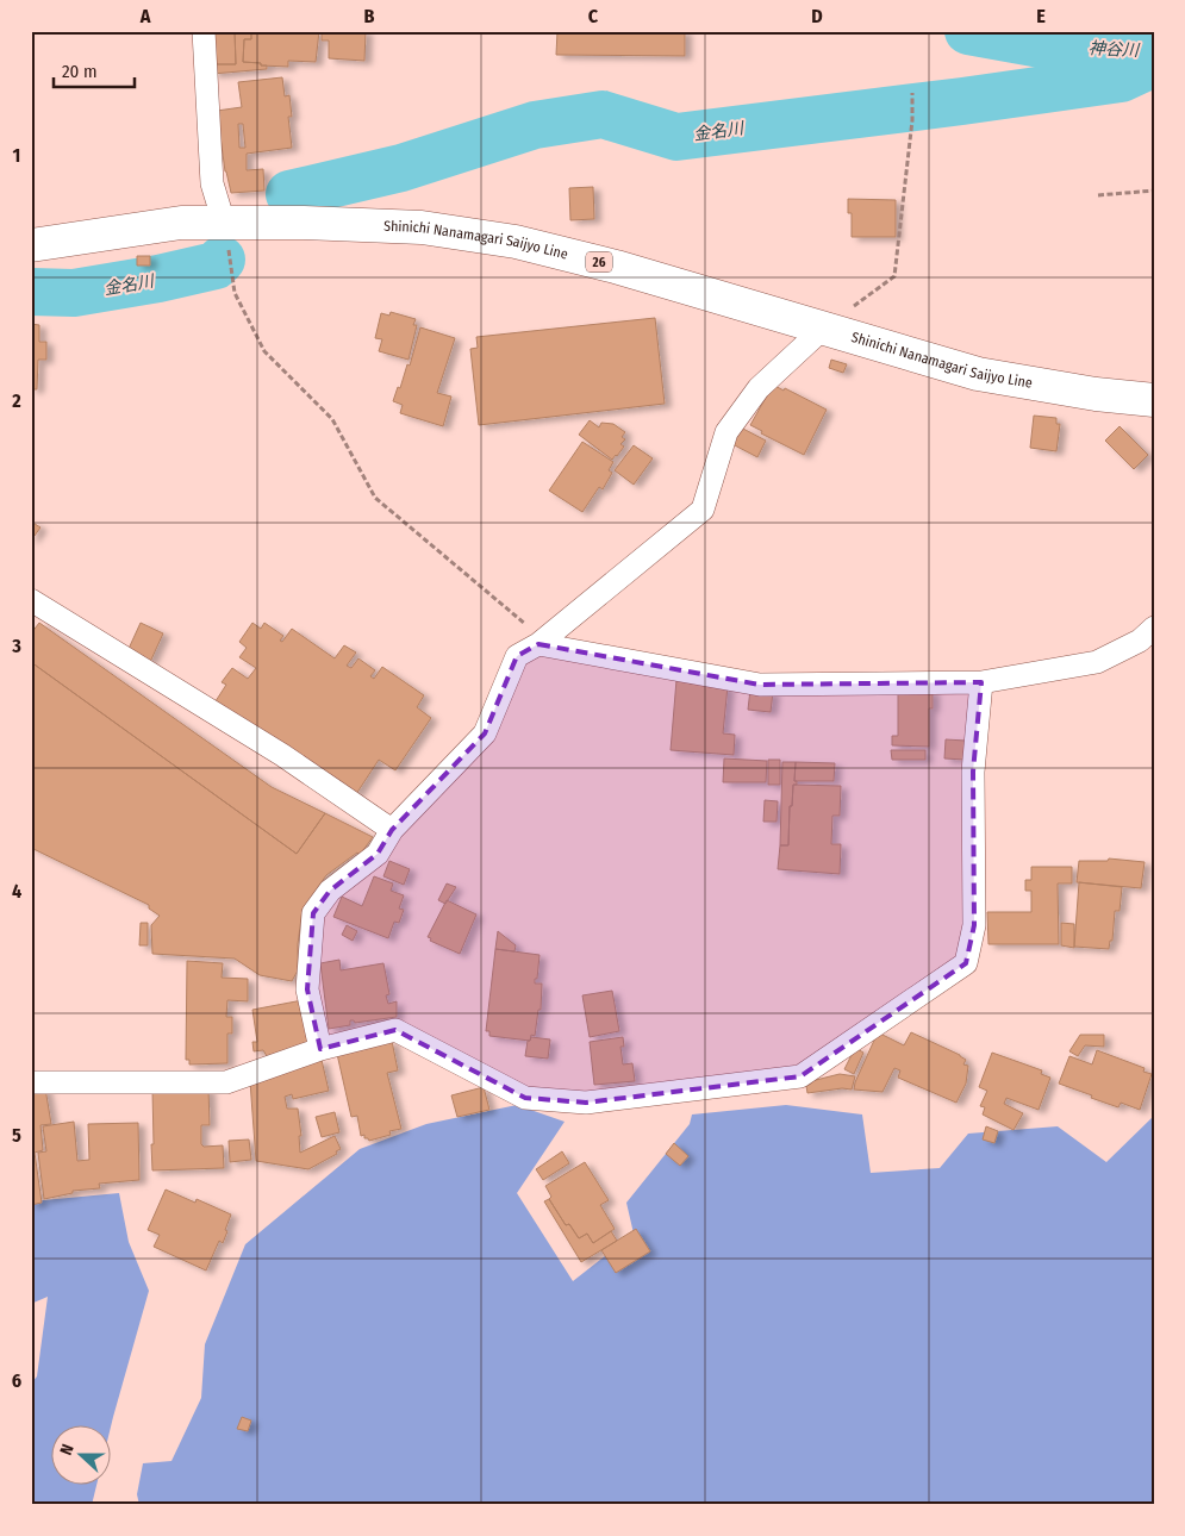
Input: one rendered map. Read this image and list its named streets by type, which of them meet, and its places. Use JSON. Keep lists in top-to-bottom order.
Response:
{
  "streets": {
    "main road": ["Shinichi Nanamagari Saijyo Line", "26"]
  },
  "water": ["神谷川", "金名川"],
  "scale_bar": "20 m",
  "north": "left",
  "grid": {
    "columns": [
      "A",
      "B",
      "C",
      "D",
      "E"
    ],
    "rows": [
      "1",
      "2",
      "3",
      "4",
      "5",
      "6"
    ]
  }
}
